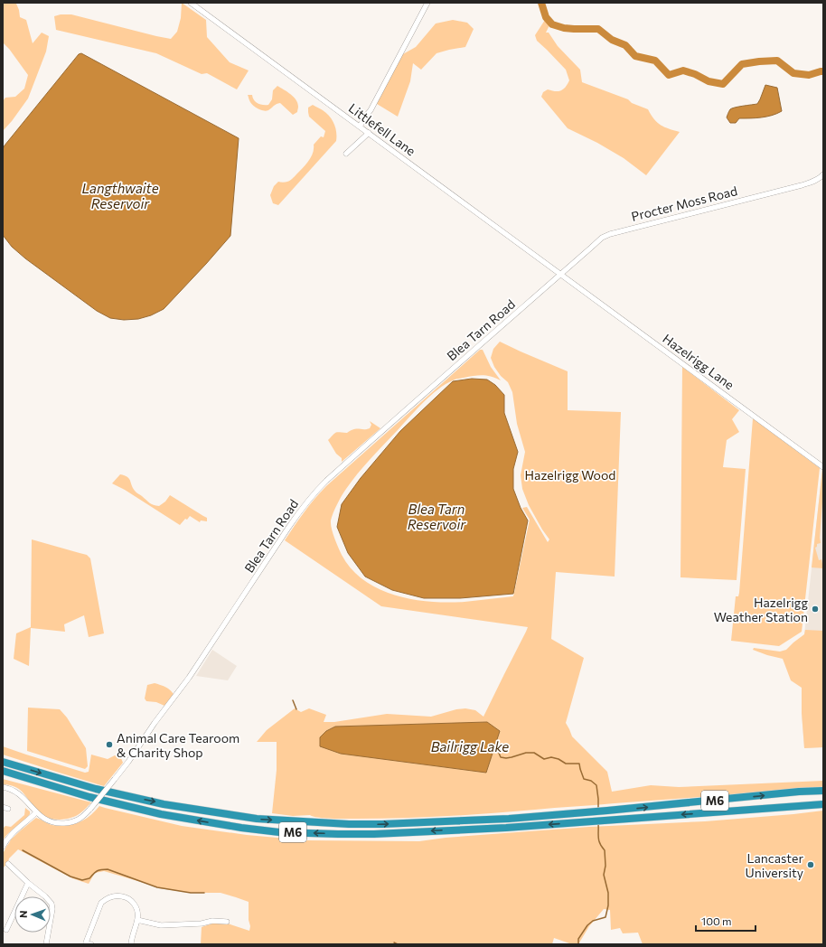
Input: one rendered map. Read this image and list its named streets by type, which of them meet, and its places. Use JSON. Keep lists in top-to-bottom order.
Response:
{
  "streets": {
    "highway": ["M6"],
    "street": [
      "Littlefell Lane",
      "Procter Moss Road",
      "Blea Tarn Road",
      "Hazelrigg Lane"
    ]
  },
  "crossings": [
    ["Littlefell Lane", "Procter Moss Road"],
    ["Littlefell Lane", "Blea Tarn Road"],
    ["Littlefell Lane", "Hazelrigg Lane"],
    ["Procter Moss Road", "Blea Tarn Road"],
    ["Procter Moss Road", "Hazelrigg Lane"],
    ["Blea Tarn Road", "Hazelrigg Lane"]
  ],
  "water": ["Langthwaite Reservoir", "Blea Tarn Reservoir", "Bailrigg Lake"],
  "parks": ["Hazelrigg Wood"],
  "places": ["Hazelrigg Weather Station", "Animal Care Tearoom & Charity Shop", "Lancaster University"],
  "scale_bar": "100 m",
  "north": "left"
}
